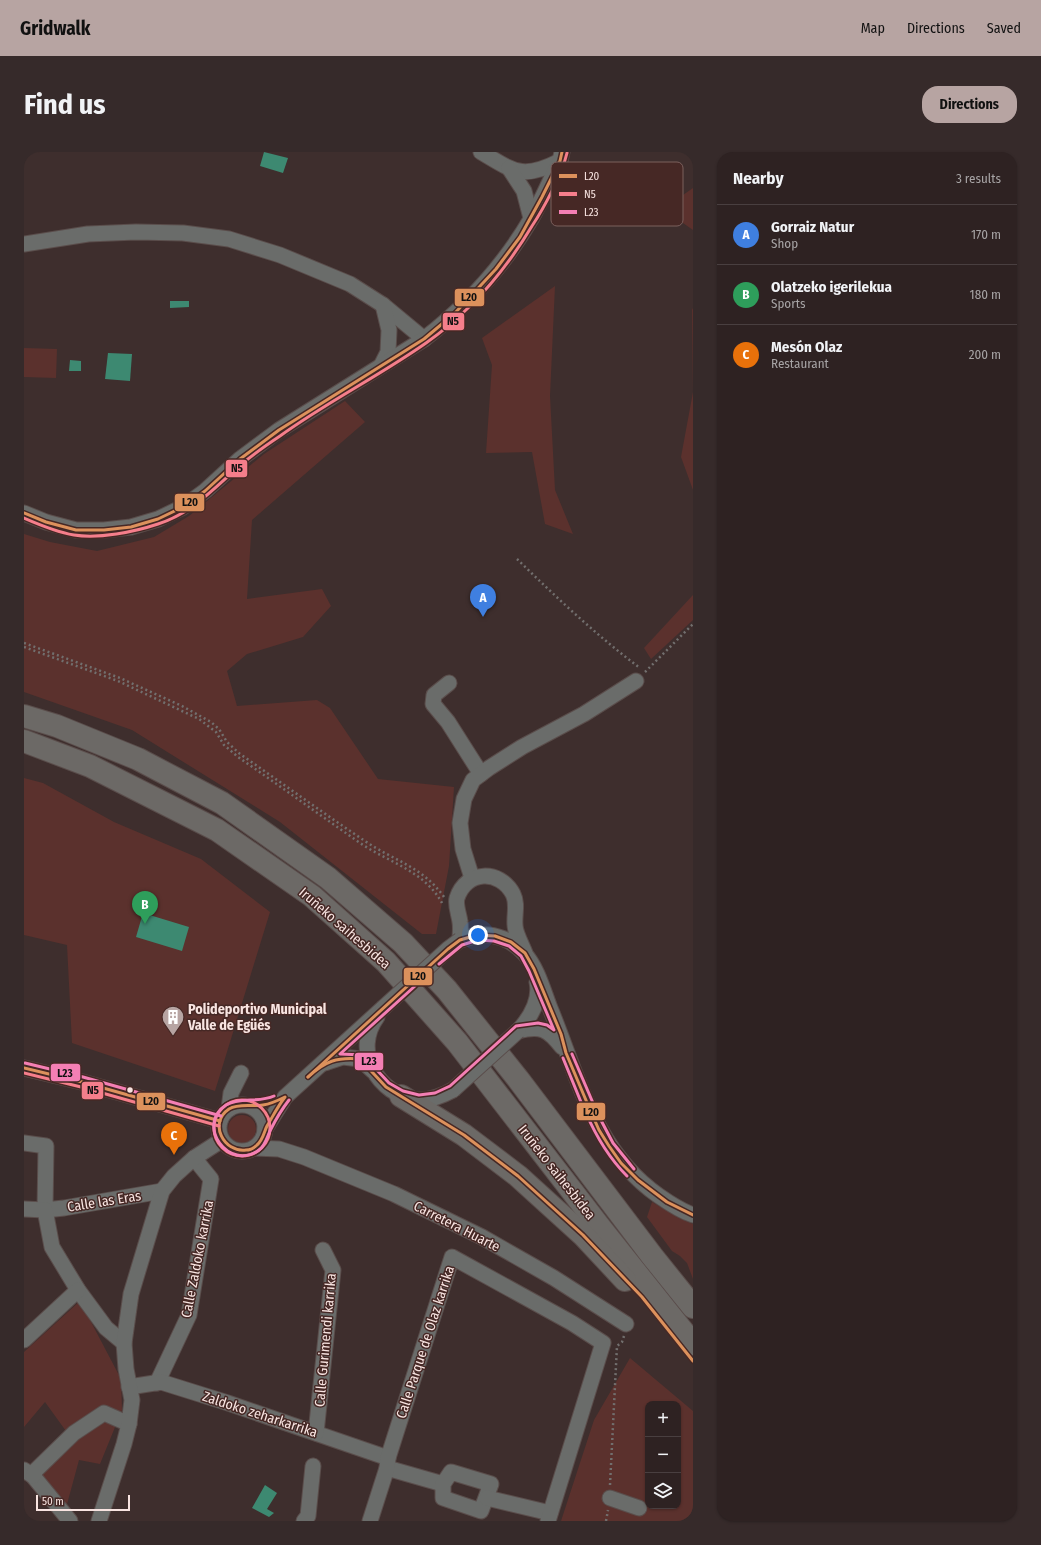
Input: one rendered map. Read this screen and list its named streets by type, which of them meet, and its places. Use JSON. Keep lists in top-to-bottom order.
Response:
{
  "streets": {
    "highway": ["Iruñeko saihesbidea"],
    "street": [
      "Calle las Eras",
      "Carretera Huarte",
      "Calle Zaldoko karrika",
      "Calle Gurimendi karrika",
      "Calle Parque de Olaz karrika",
      "Zaldoko zeharkarrika"
    ]
  },
  "crossings": [
    ["Calle Zaldoko karrika", "Zaldoko zeharkarrika"],
    ["Calle Gurimendi karrika", "Zaldoko zeharkarrika"],
    ["Calle Parque de Olaz karrika", "Zaldoko zeharkarrika"]
  ],
  "places": {
    "building": ["Polideportivo Municipal Valle de Egüés"]
  },
  "lines": ["transit line L20", "transit line N5", "transit line L23"],
  "legend": ["L20", "N5", "L23"],
  "scale_bar": "50 m",
  "page": {
    "header": "Gridwalk",
    "nav": ["Map", "Directions", "Saved"],
    "buttons": "Directions",
    "title": "Find us",
    "heading": ["Nearby", "3 results"],
    "list": [
      {
        "mark": "A",
        "name": "Gorraiz Natur",
        "note": "Shop",
        "value": "170 m"
      },
      {
        "mark": "B",
        "name": "Olatzeko igerilekua",
        "note": "Sports",
        "value": "180 m"
      },
      {
        "mark": "C",
        "name": "Mesón Olaz",
        "note": "Restaurant",
        "value": "200 m"
      }
    ],
    "pins": ["A", "B", "C"],
    "map_buttons": ["+", "−"],
    "scale": "50 m"
  }
}
